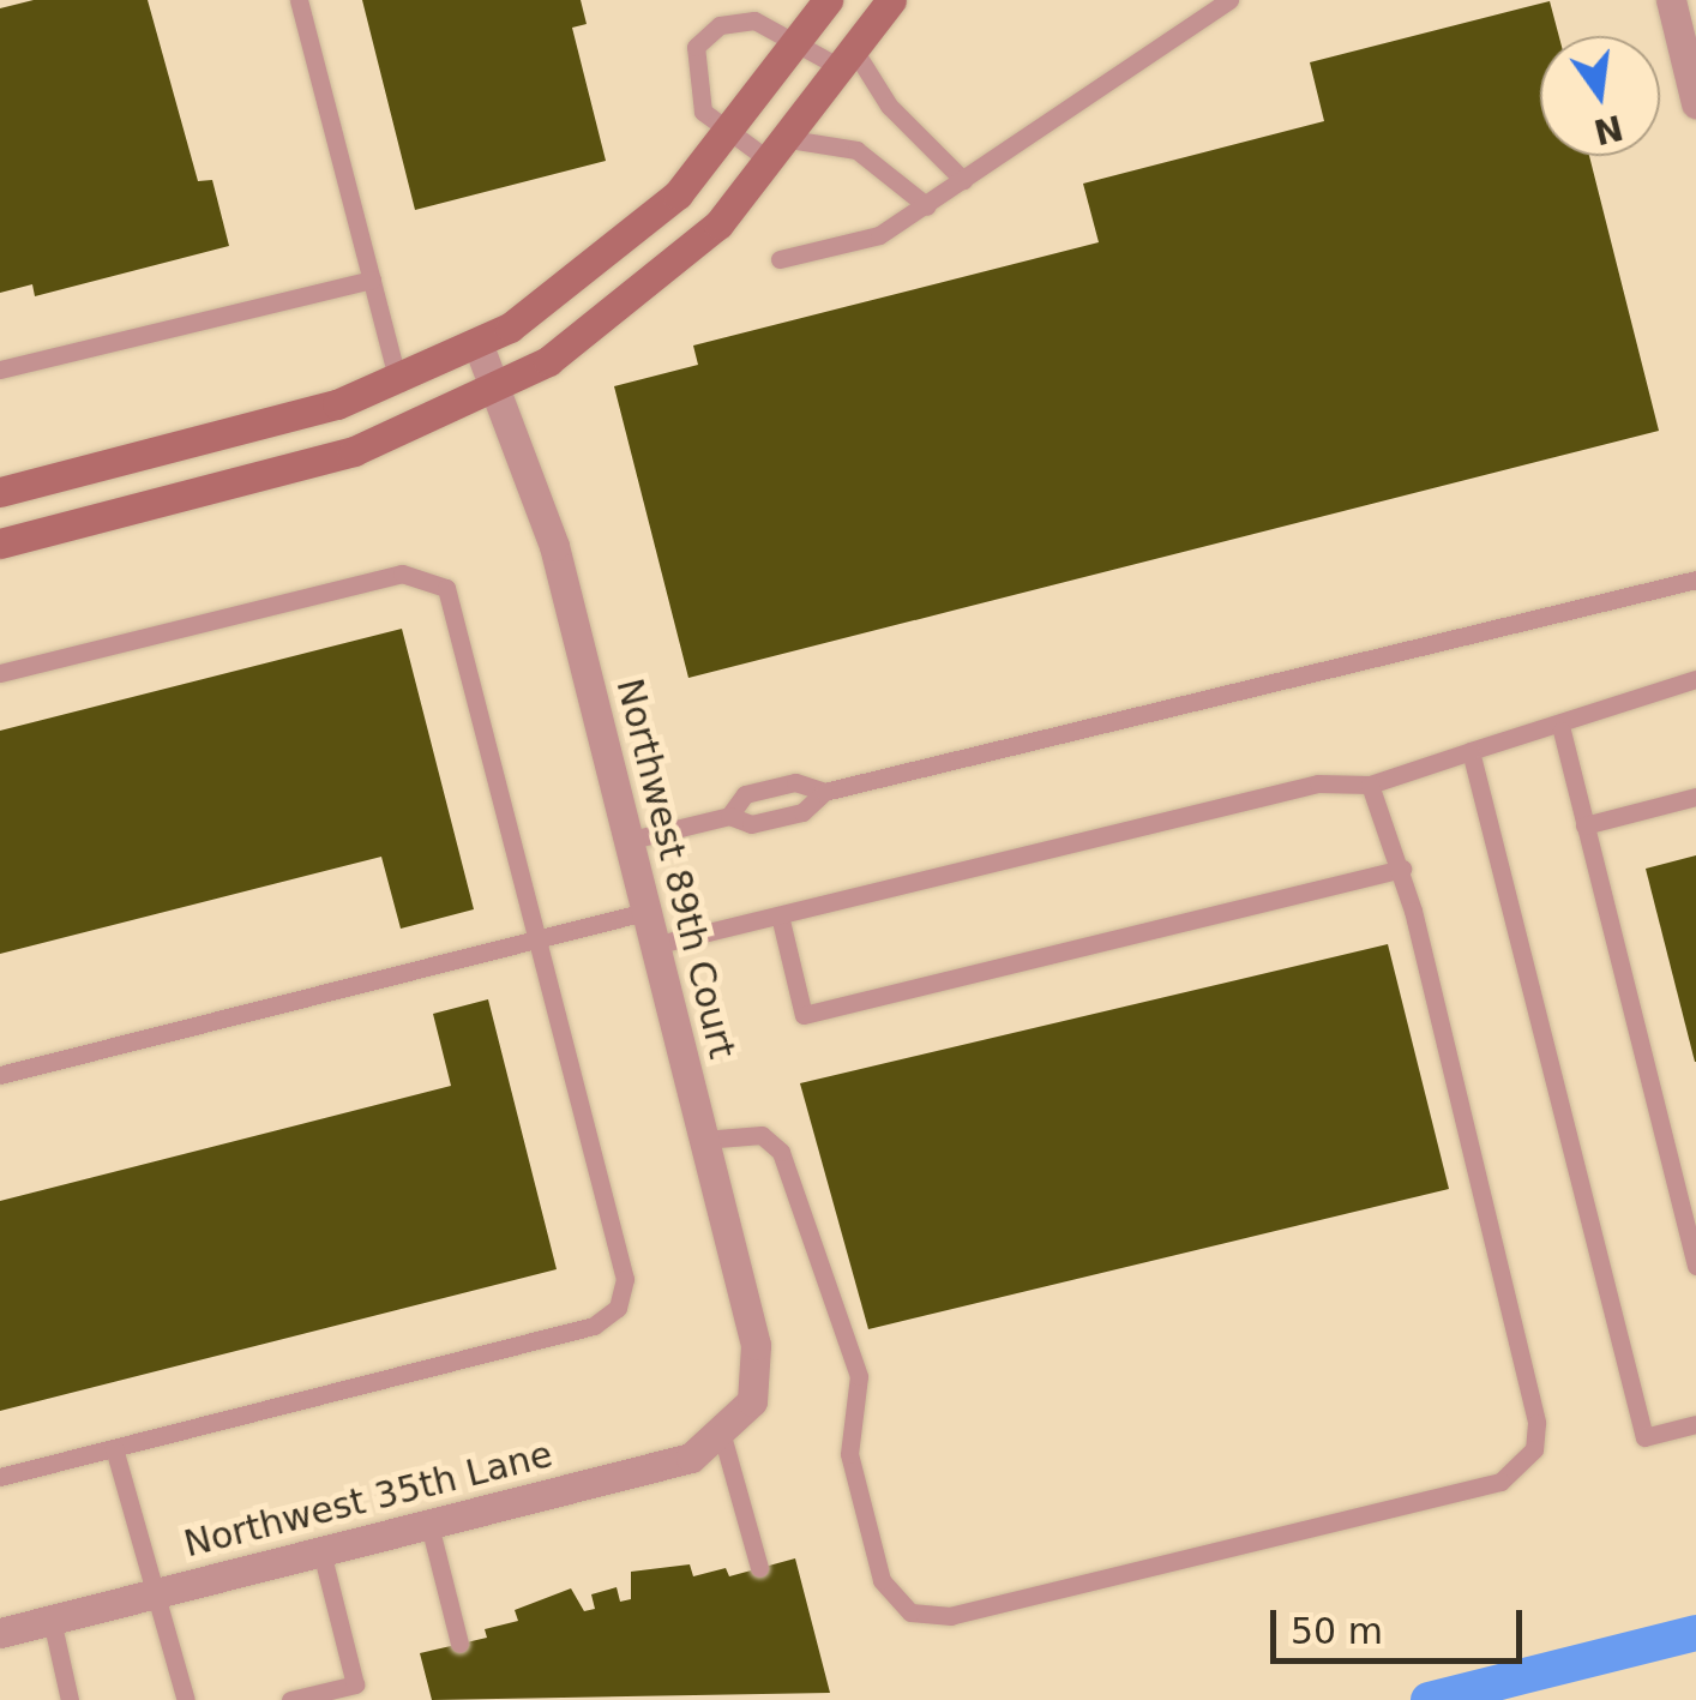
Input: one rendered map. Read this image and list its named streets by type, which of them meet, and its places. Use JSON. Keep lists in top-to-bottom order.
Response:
{
  "streets": {
    "street": ["Northwest 89th Court", "Northwest 35th Lane"]
  },
  "crossings": [
    ["Northwest 89th Court", "Northwest 35th Lane"]
  ],
  "scale_bar": "50 m",
  "north": "bottom"
}
